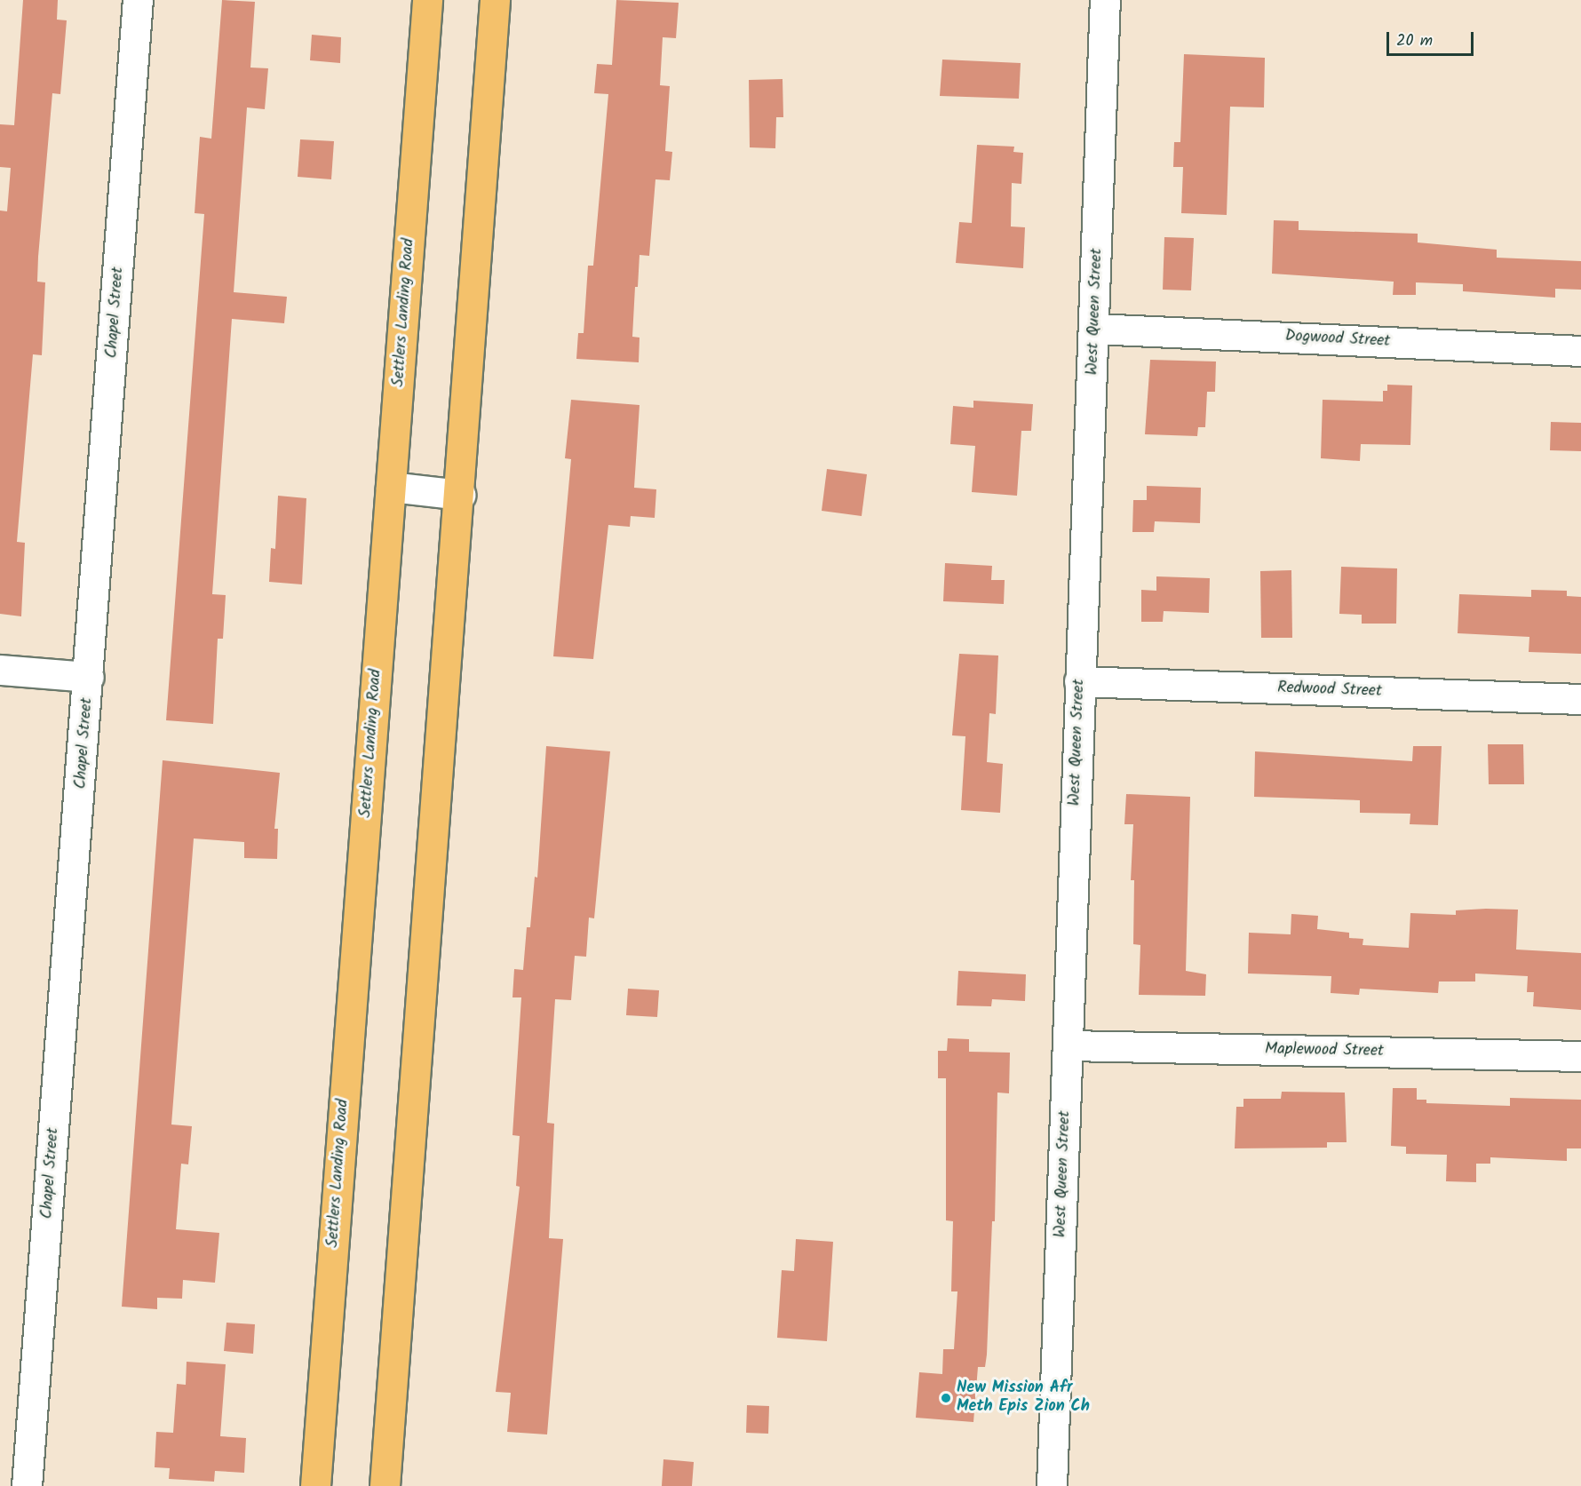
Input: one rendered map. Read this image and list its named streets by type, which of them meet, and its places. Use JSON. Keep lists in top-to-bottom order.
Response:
{
  "streets": {
    "main road": ["Settlers Landing Road"],
    "street": [
      "West Queen Street",
      "Chapel Street",
      "Dogwood Street",
      "Redwood Street",
      "Maplewood Street"
    ]
  },
  "crossings": [
    ["West Queen Street", "Dogwood Street"],
    ["West Queen Street", "Redwood Street"],
    ["West Queen Street", "Maplewood Street"]
  ],
  "places": ["New Mission Afr Meth Epis Zion Ch"],
  "scale_bar": "20 m"
}
